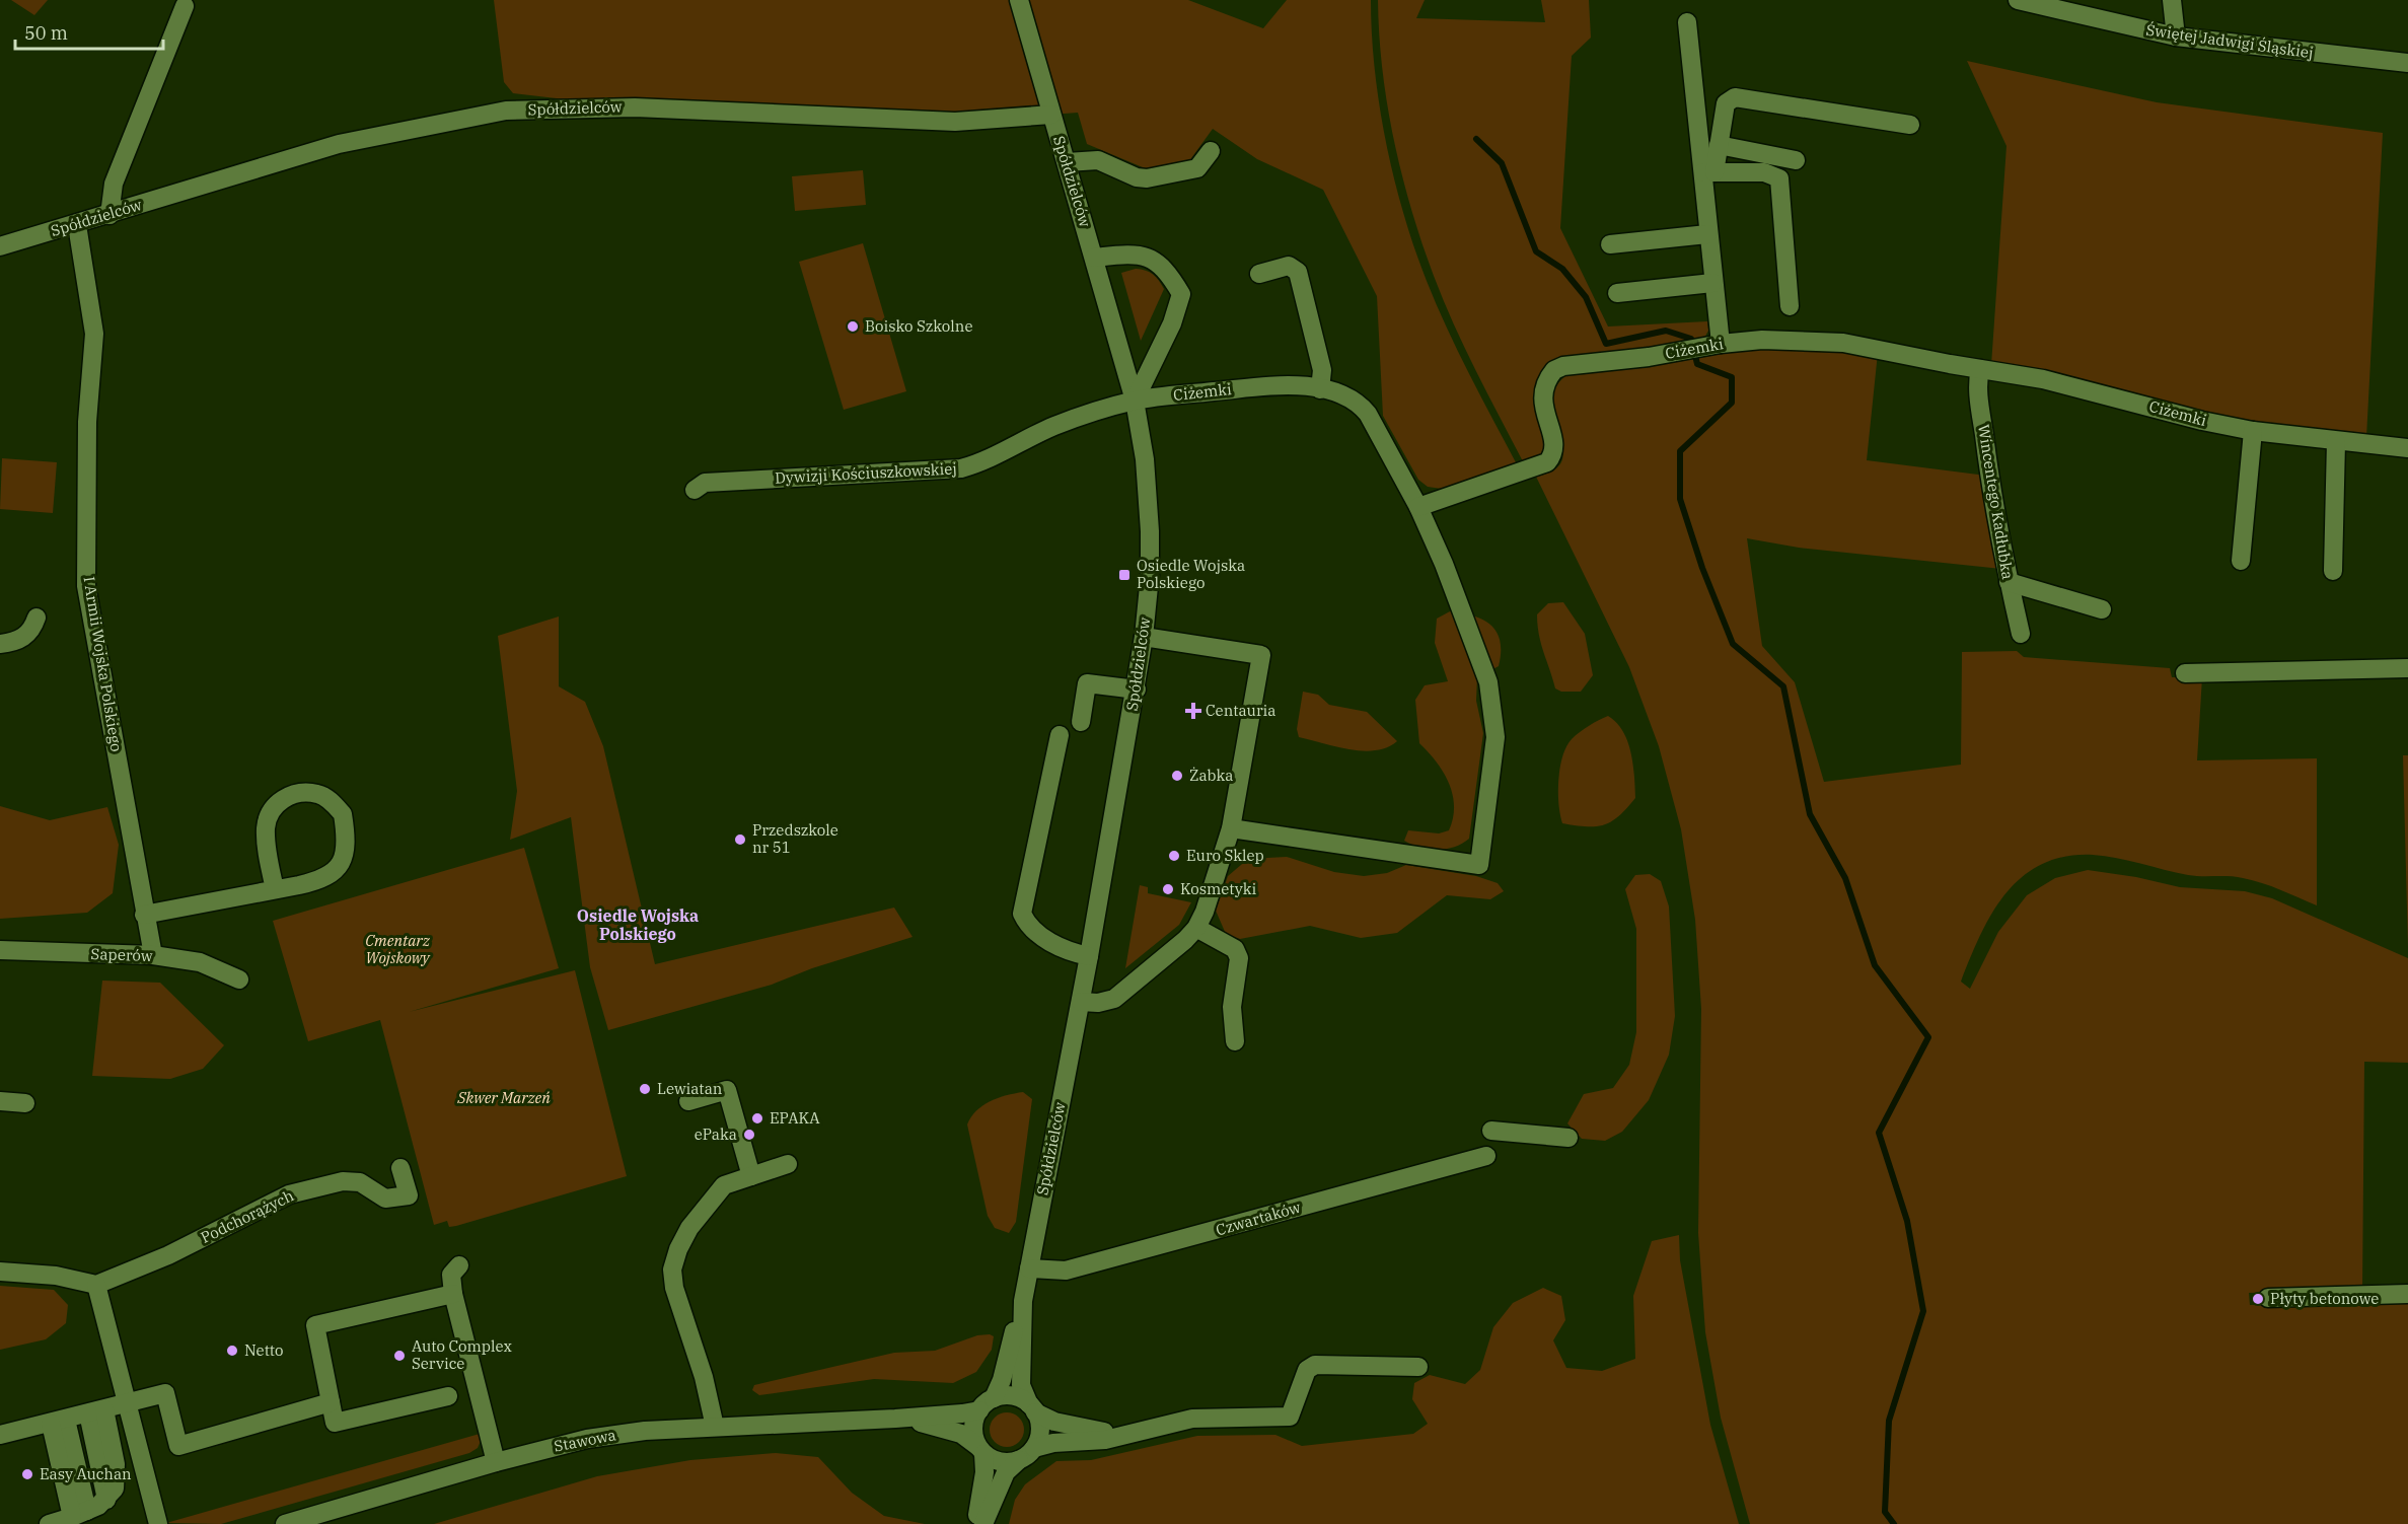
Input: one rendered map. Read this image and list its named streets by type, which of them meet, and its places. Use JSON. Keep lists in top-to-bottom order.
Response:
{
  "streets": {
    "street": [
      "Świętej Jadwigi Śląskiej",
      "Spółdzielców",
      "Ciżemki",
      "Dywizji Kościuszkowskiej",
      "Wincentego Kadłubka",
      "I Armii Wojska Polskiego",
      "Saperów",
      "Podchorążych",
      "Czwartaków",
      "Stawowa"
    ]
  },
  "crossings": [
    ["Spółdzielców", "Ciżemki"],
    ["Spółdzielców", "Dywizji Kościuszkowskiej"],
    ["Spółdzielców", "I Armii Wojska Polskiego"],
    ["Spółdzielców", "Czwartaków"],
    ["Spółdzielców", "Stawowa"],
    ["Ciżemki", "Dywizji Kościuszkowskiej"],
    ["Ciżemki", "Wincentego Kadłubka"],
    ["I Armii Wojska Polskiego", "Saperów"]
  ],
  "districts": ["Osiedle Wojska Polskiego"],
  "parks": ["Cmentarz Wojskowy", "Skwer Marzeń"],
  "places": {
    "other": [
      "Boisko Szkolne",
      "Żabka",
      "Przedszkole nr 51",
      "Euro Sklep",
      "Kosmetyki",
      "Lewiatan",
      "EPAKA",
      "ePaka",
      "Płyty betonowe",
      "Netto",
      "Auto Complex Service",
      "Easy Auchan"
    ],
    "transit": ["Osiedle Wojska Polskiego"],
    "health": ["Centauria"]
  },
  "scale_bar": "50 m"
}
